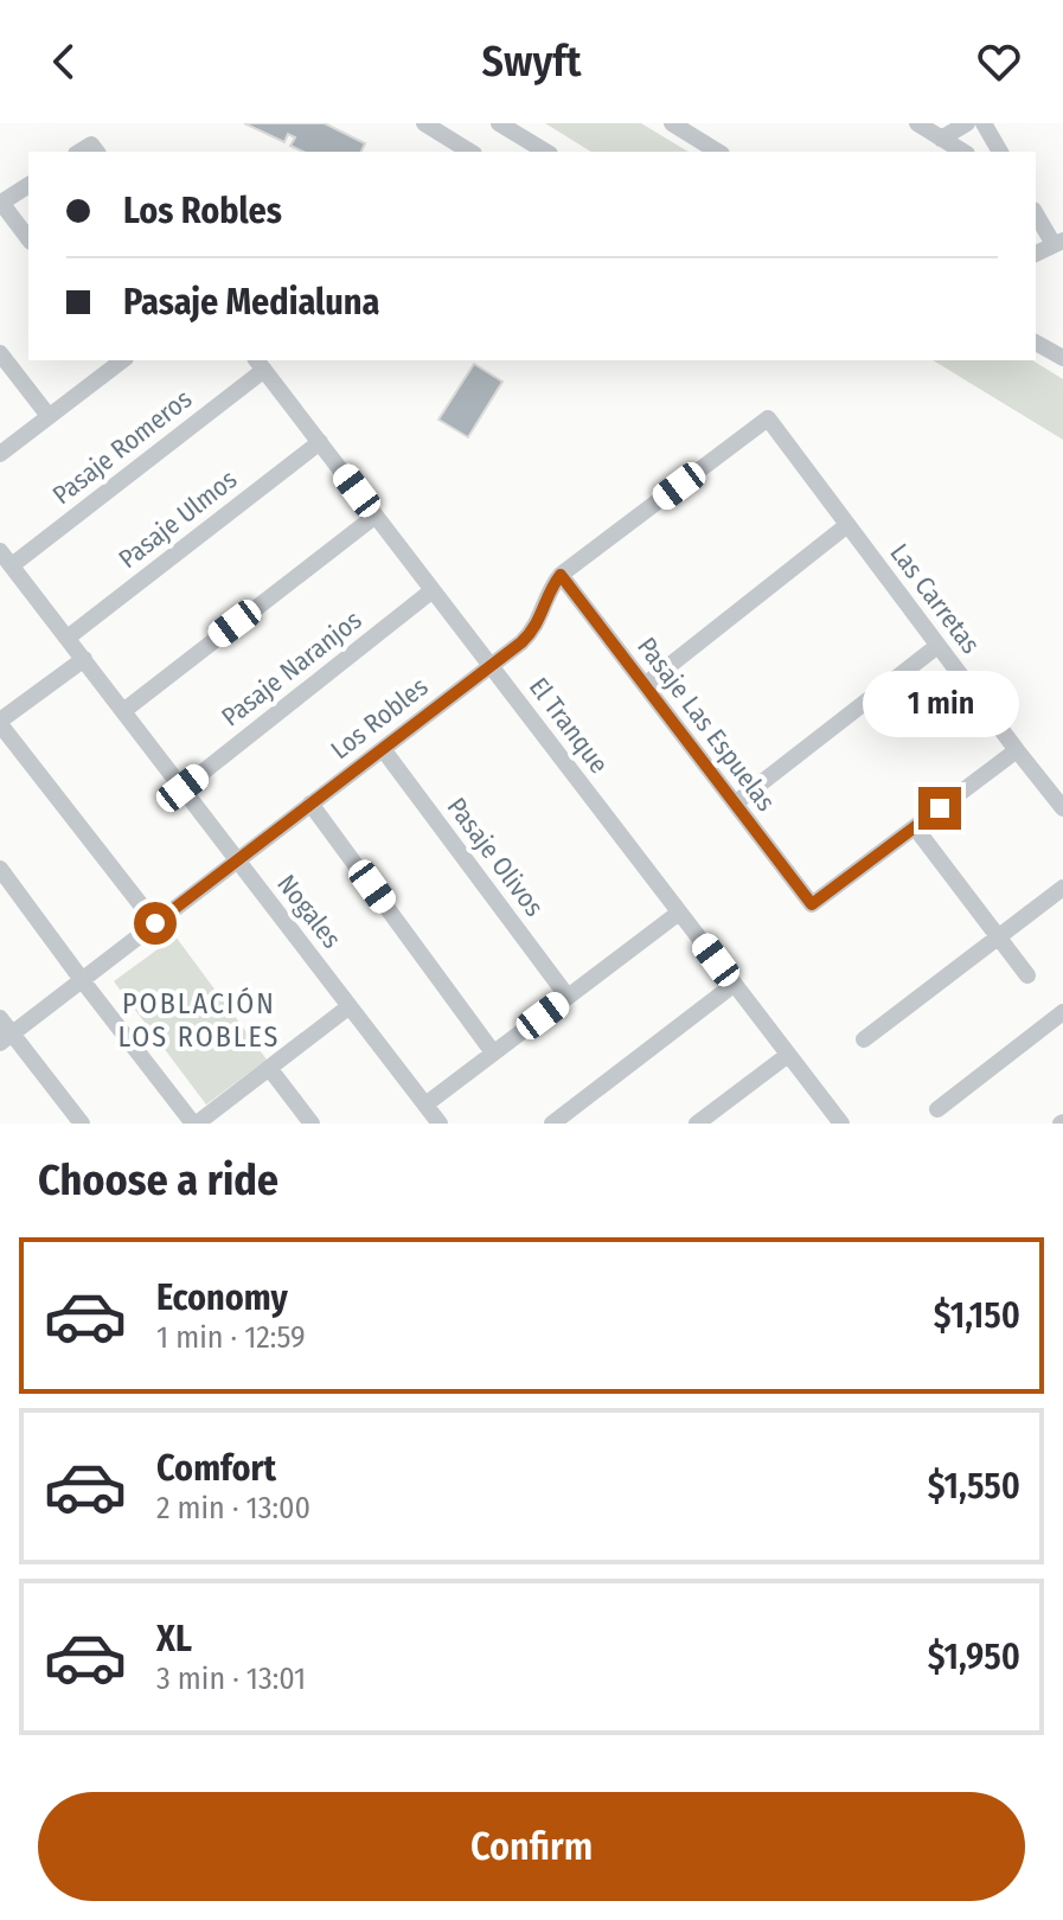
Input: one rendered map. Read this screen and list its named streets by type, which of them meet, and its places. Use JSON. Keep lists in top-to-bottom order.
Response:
{
  "streets": {
    "street": [
      "Pasaje Romeros",
      "Pasaje Ulmos",
      "Las Carretas",
      "Pasaje Naranjos",
      "Los Robles",
      "Pasaje Las Espuelas",
      "El Tranque",
      "Pasaje Olivos",
      "Nogales"
    ]
  },
  "crossings": [
    ["Pasaje Romeros", "El Tranque"],
    ["Pasaje Romeros", "Nogales"],
    ["Pasaje Ulmos", "El Tranque"],
    ["Pasaje Ulmos", "Nogales"],
    ["Las Carretas", "Los Robles"],
    ["Pasaje Naranjos", "El Tranque"],
    ["Pasaje Naranjos", "Nogales"],
    ["Los Robles", "Pasaje Las Espuelas"],
    ["Los Robles", "El Tranque"],
    ["Los Robles", "Pasaje Olivos"],
    ["Los Robles", "Nogales"]
  ],
  "districts": ["POBLACIÓN LOS ROBLES"],
  "page": {
    "header": "Swyft",
    "banner": ["Los Robles", "Pasaje Medialuna"],
    "bubble": "1 min",
    "heading": "Choose a ride",
    "list": [
      {
        "name": "Economy",
        "note": "1 min · 12:59",
        "value": "$1,150"
      },
      {
        "name": "Comfort",
        "note": "2 min · 13:00",
        "value": "$1,550"
      },
      {
        "name": "XL",
        "note": "3 min · 13:01",
        "value": "$1,950"
      }
    ],
    "buttons": "Confirm"
  }
}
